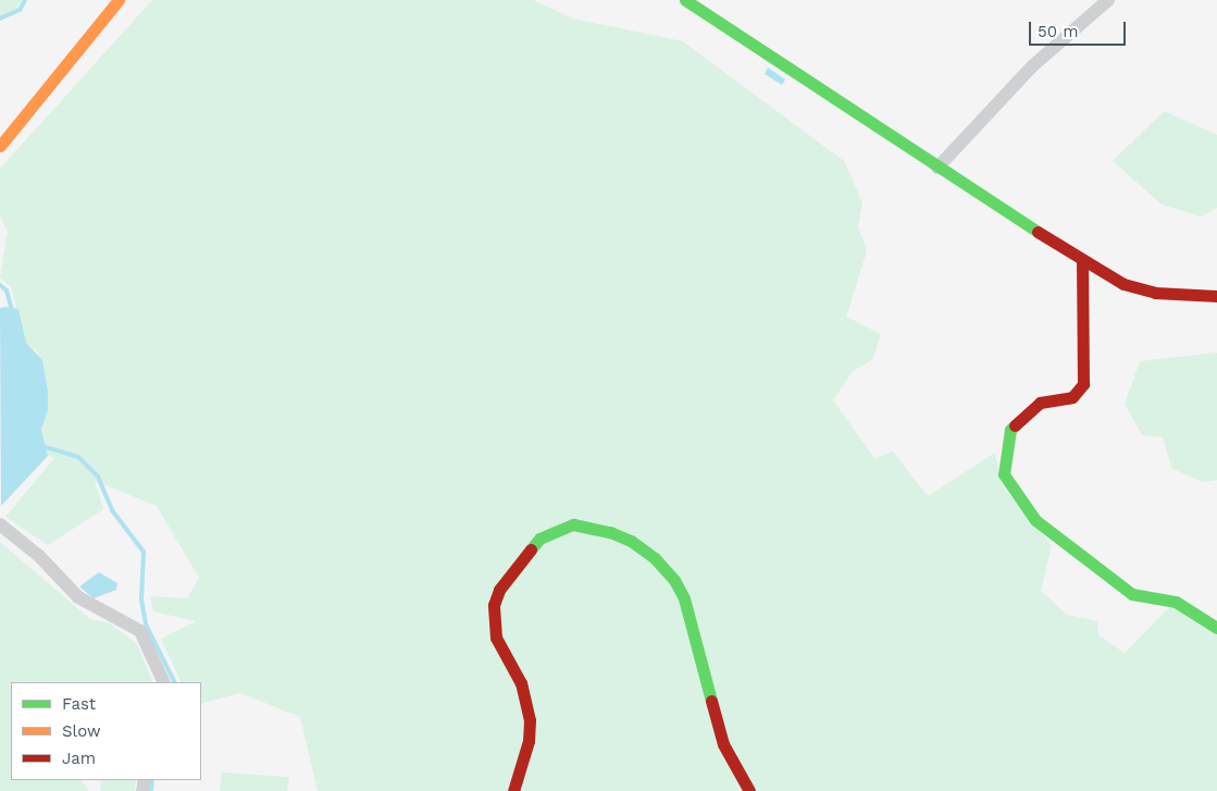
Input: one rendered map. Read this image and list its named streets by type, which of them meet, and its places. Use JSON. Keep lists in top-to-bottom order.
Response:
{
  "legend": ["Fast", "Slow", "Jam"],
  "scale_bar": "50 m"
}
